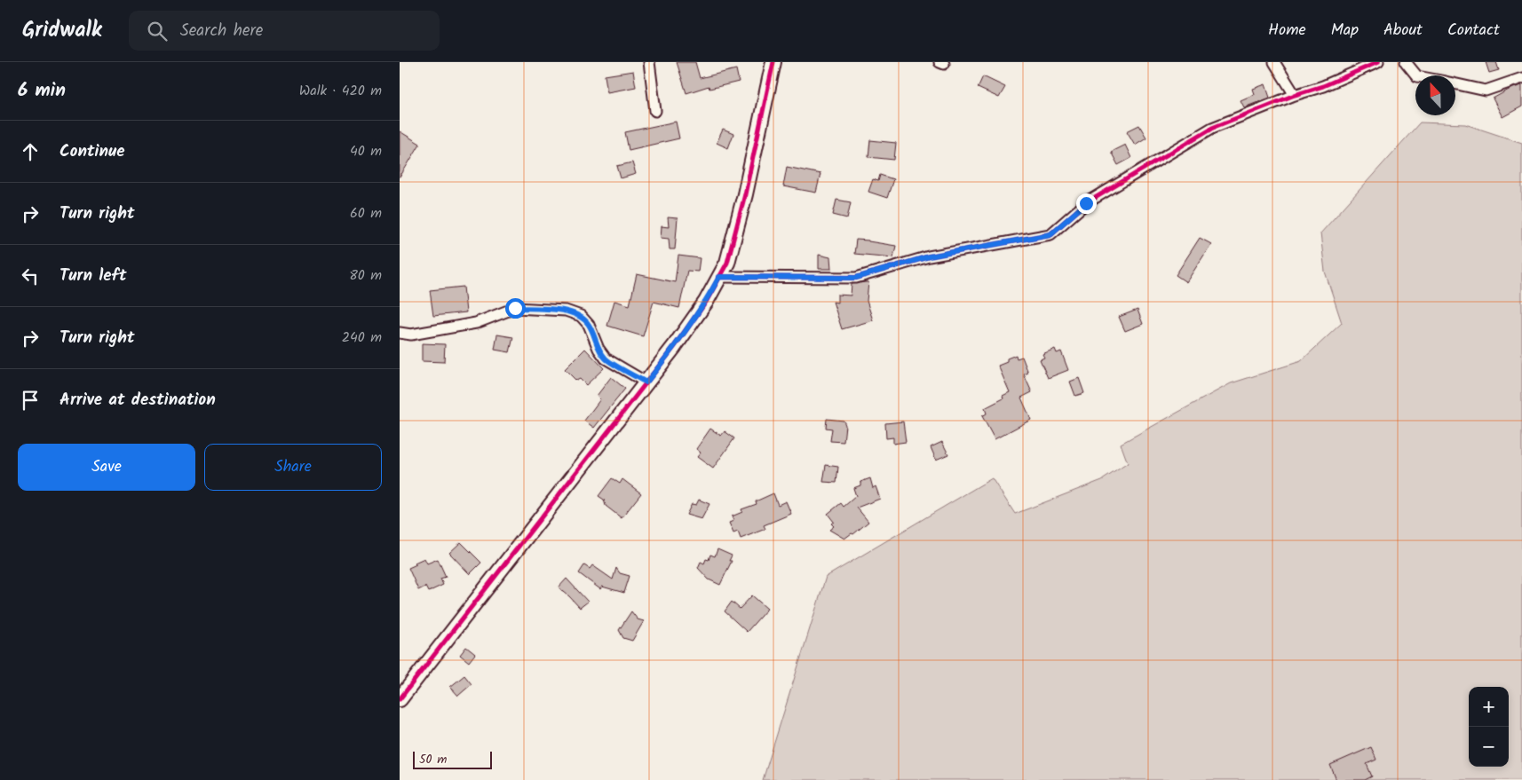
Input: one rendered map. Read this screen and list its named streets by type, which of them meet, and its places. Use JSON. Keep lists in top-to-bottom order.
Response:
{
  "scale_bar": "50 m",
  "north": "top",
  "page": {
    "header": "Gridwalk",
    "search": "Search here",
    "nav": [
      "Home",
      "Map",
      "About",
      "Contact"
    ],
    "heading": ["6 min", "Walk · 420 m"],
    "list": [
      ["Continue", "40 m"],
      ["Turn right", "60 m"],
      ["Turn left", "80 m"],
      ["Turn right", "240 m"],
      "Arrive at destination"
    ],
    "buttons": ["Save", "Share"],
    "map_buttons": ["+", "−"],
    "scale": "50 m"
  }
}
